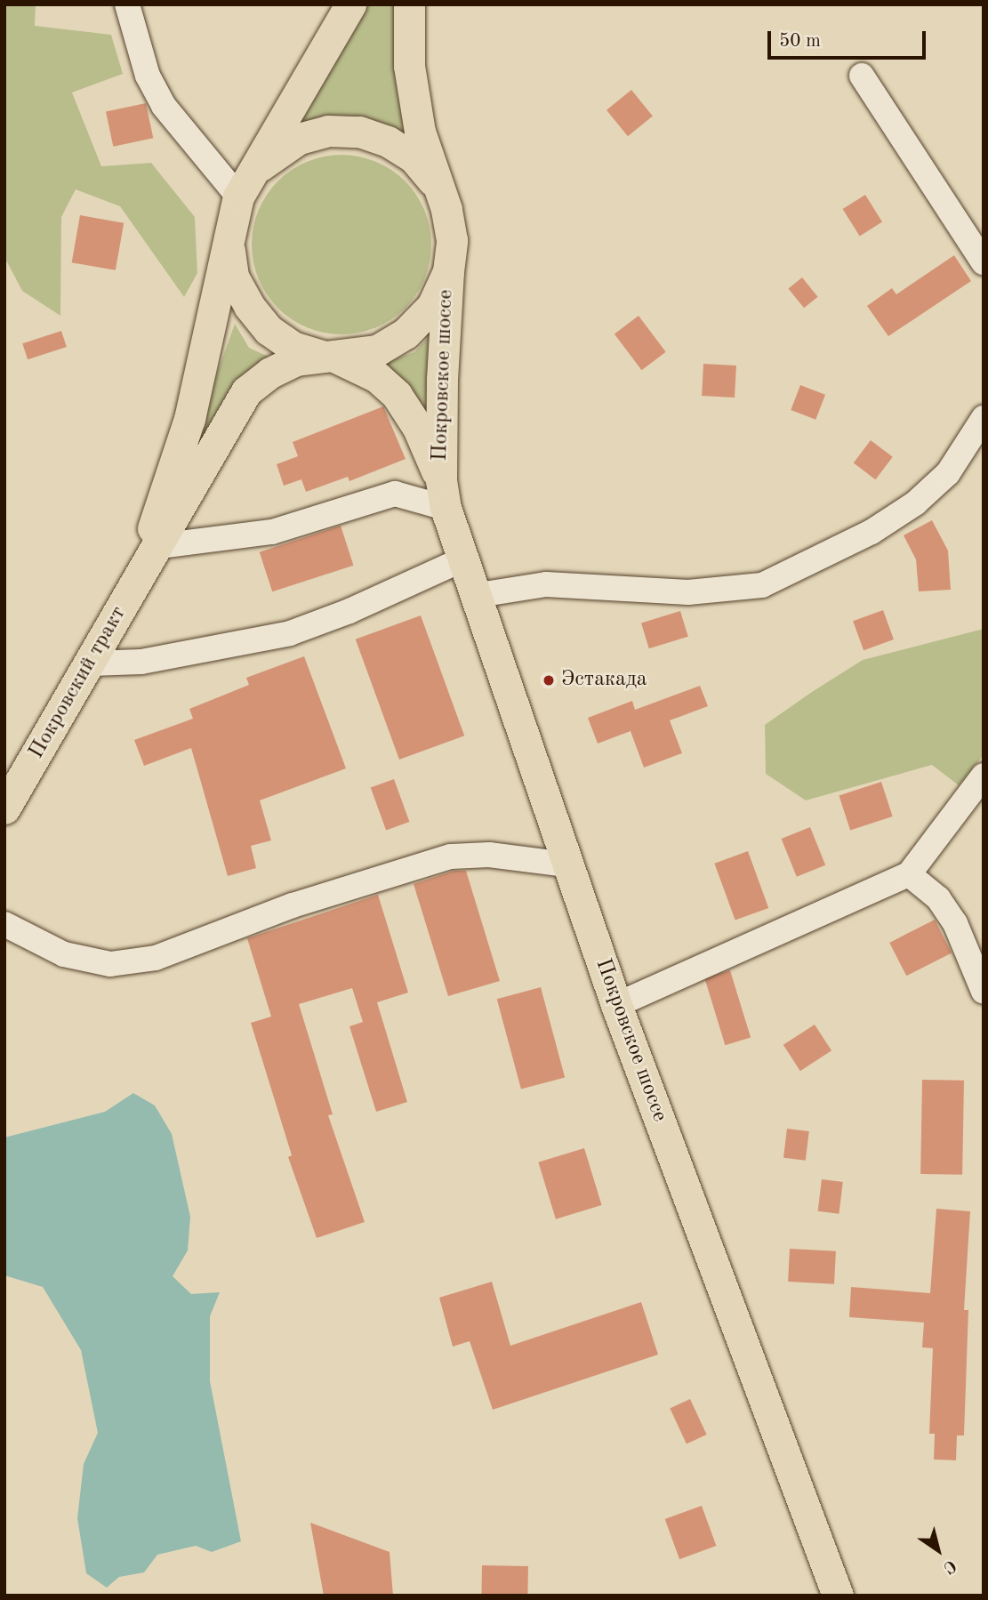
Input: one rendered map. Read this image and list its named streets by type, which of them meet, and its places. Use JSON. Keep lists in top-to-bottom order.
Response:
{
  "streets": {
    "main road": ["Покровское шоссе", "Покровский тракт"]
  },
  "places": ["Эстакада"],
  "scale_bar": "50 m",
  "north": "bottom right"
}
